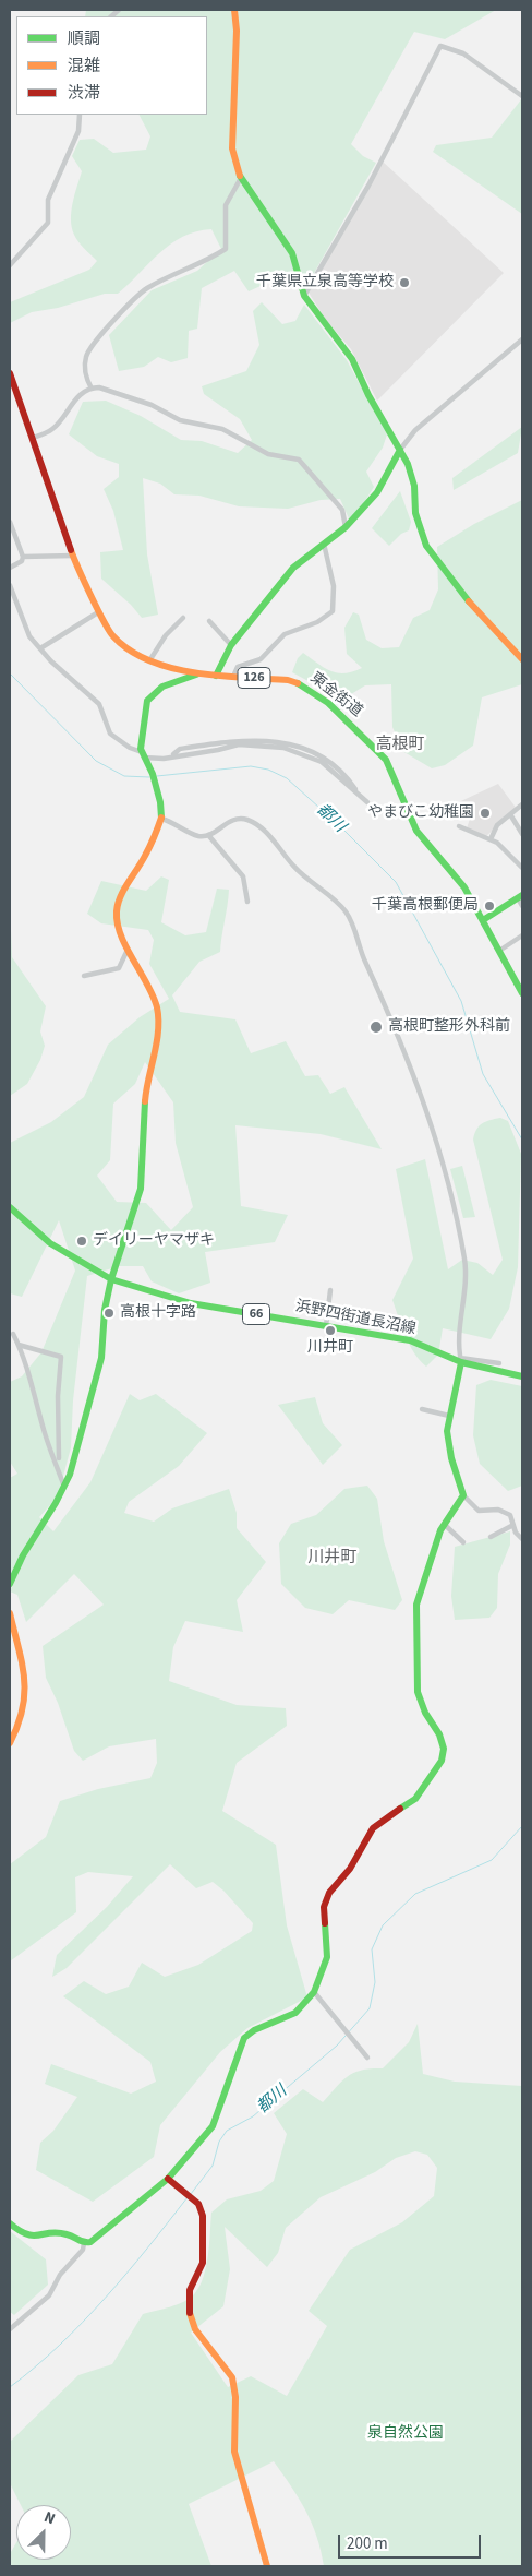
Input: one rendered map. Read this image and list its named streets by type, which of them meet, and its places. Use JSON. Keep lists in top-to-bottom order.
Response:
{
  "streets": {
    "main road": [
      "126",
      "東金街道",
      "66",
      "浜野四街道長沼線"
    ]
  },
  "districts": ["高根町", "川井町"],
  "water": ["都川"],
  "parks": ["泉自然公園"],
  "places": [
    "千葉県立泉高等学校",
    "やまびこ幼稚園",
    "千葉高根郵便局",
    "高根町整形外科前",
    "デイリーヤマザキ",
    "高根十字路",
    "川井町"
  ],
  "legend": ["順調", "混雑", "渋滞"],
  "scale_bar": "200 m",
  "north": "top right"
}
